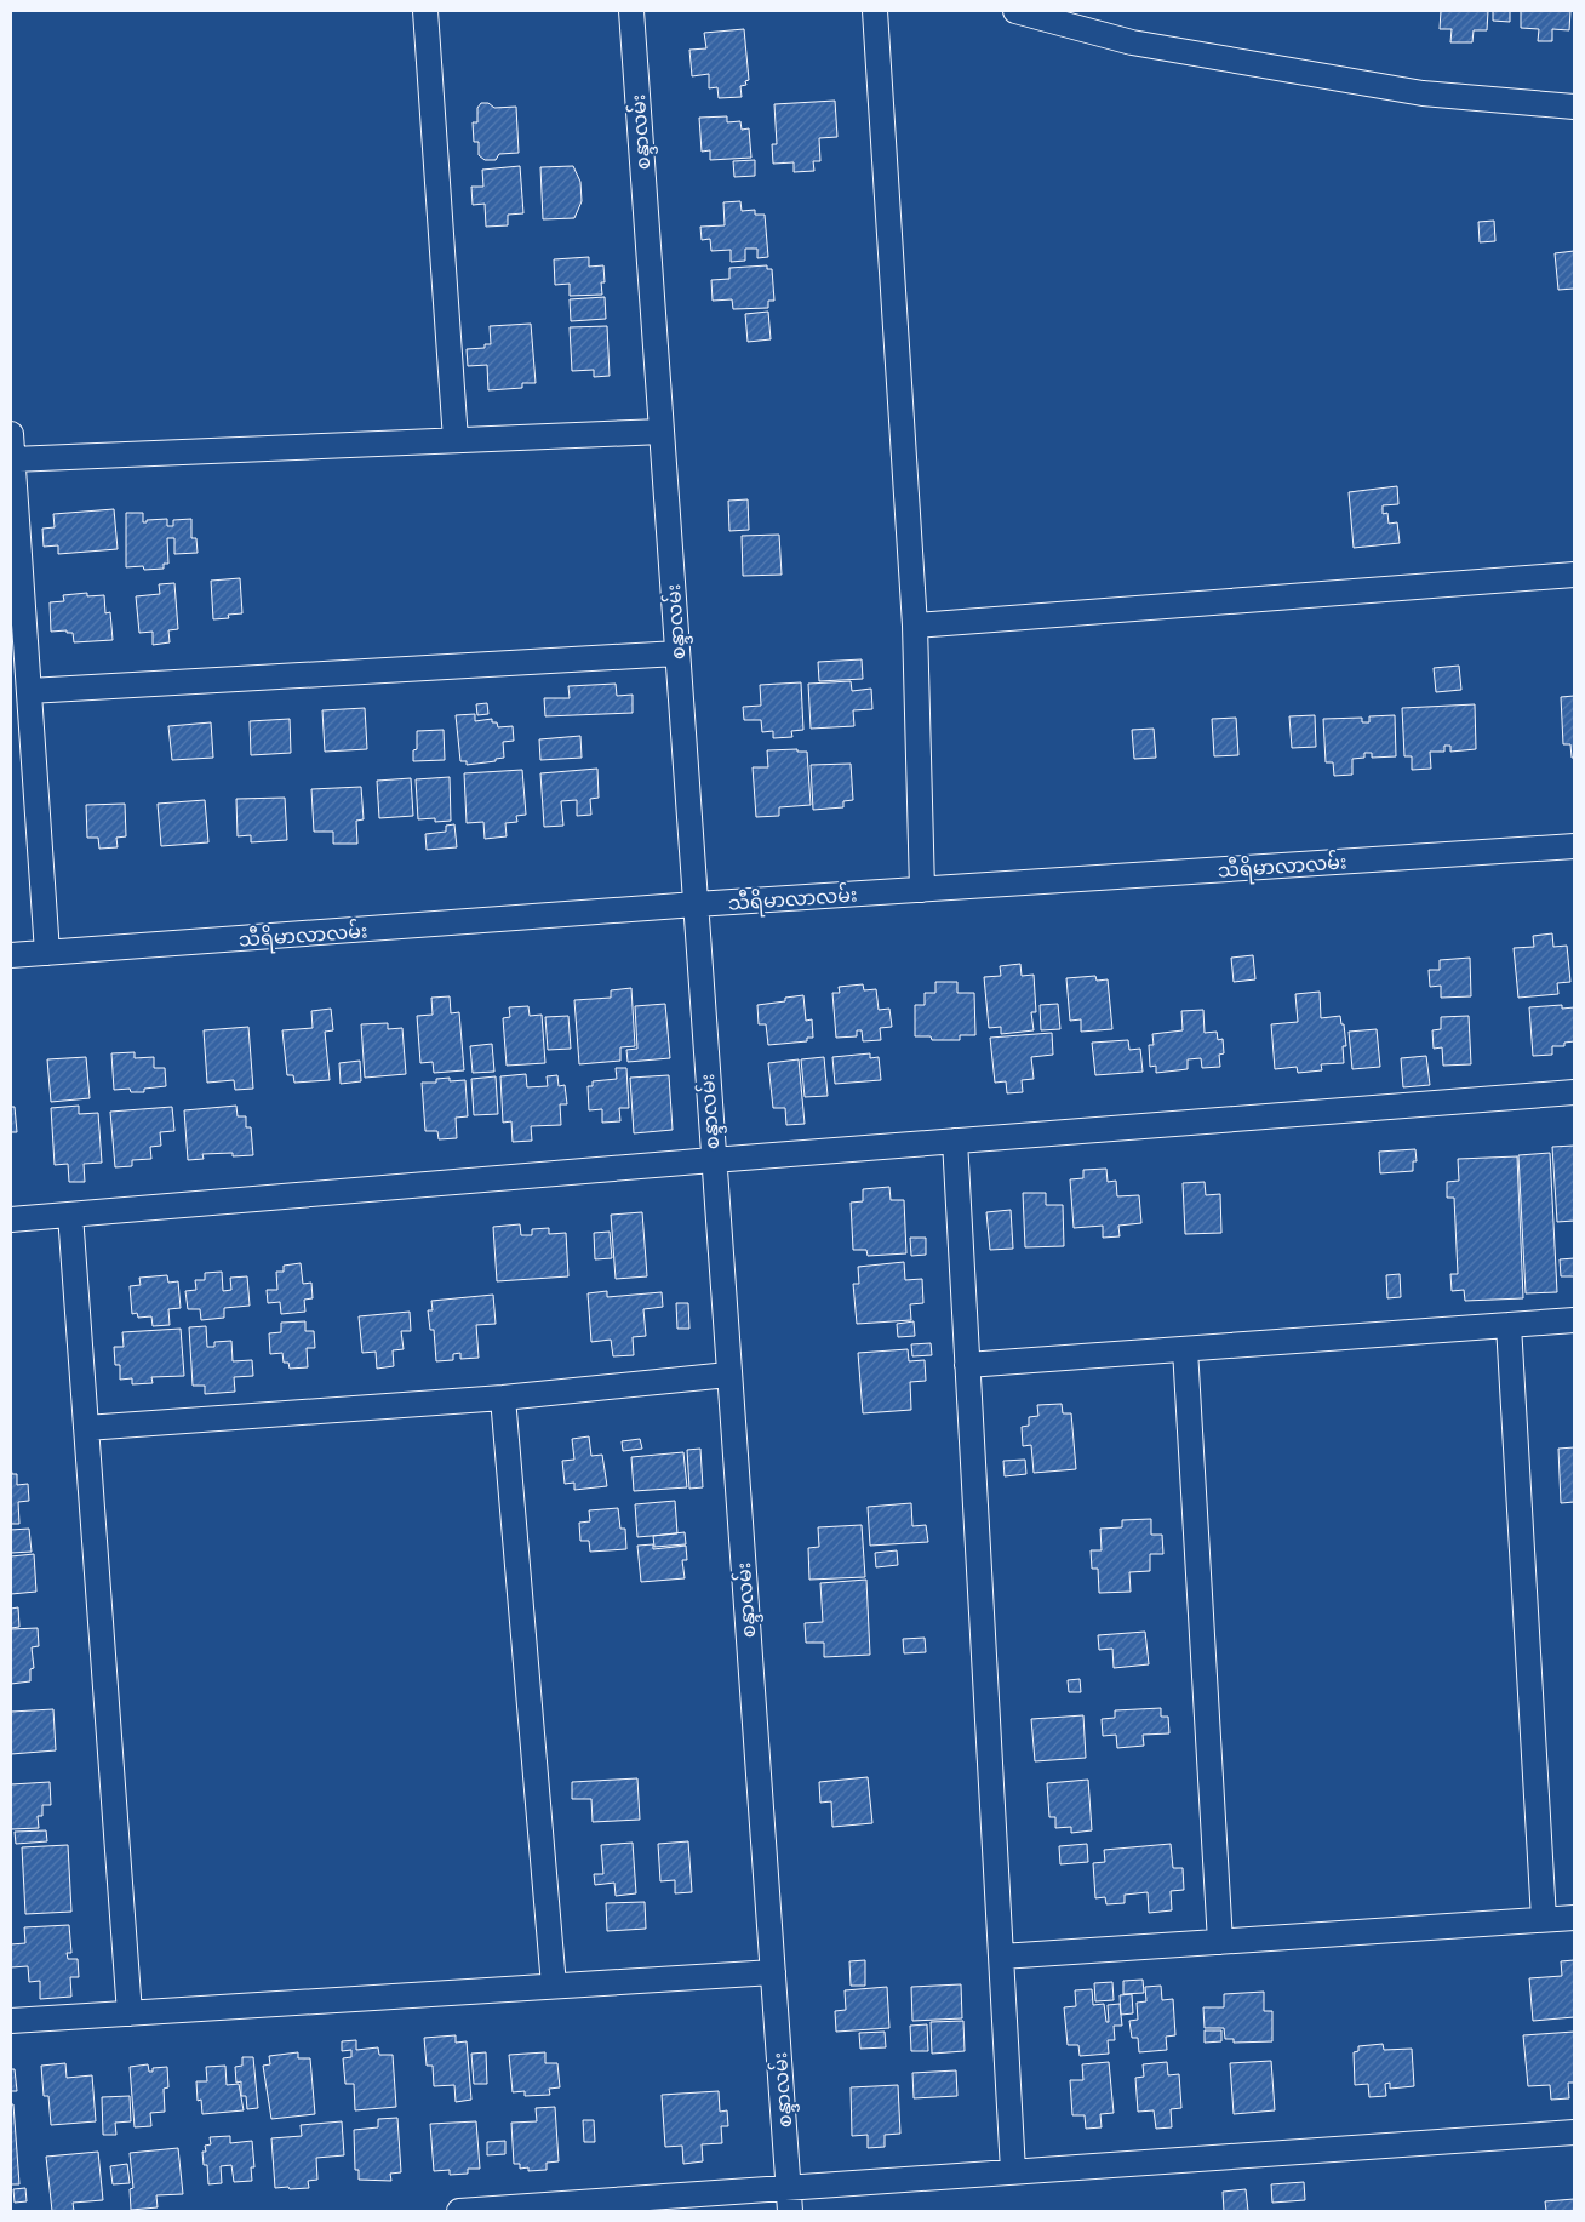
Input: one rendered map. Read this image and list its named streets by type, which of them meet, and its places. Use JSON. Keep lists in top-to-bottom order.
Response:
{
  "streets": {
    "street": ["စန္ဒာလမ်း", "သီရိမာလာလမ်း"]
  },
  "crossings": [
    ["စန္ဒာလမ်း", "သီရိမာလာလမ်း"]
  ]
}
